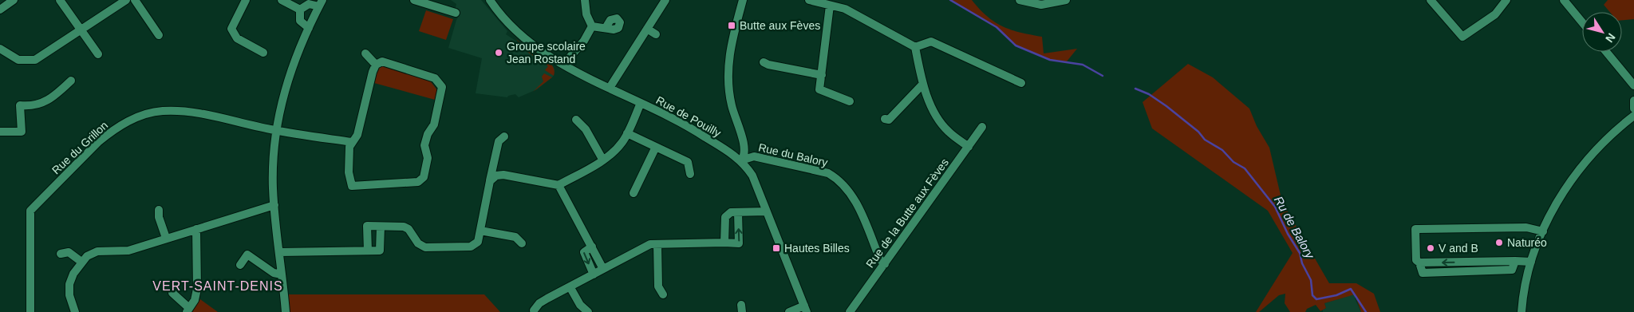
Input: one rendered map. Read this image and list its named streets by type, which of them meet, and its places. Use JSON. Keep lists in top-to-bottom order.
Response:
{
  "streets": {
    "street": [
      "Rue de Pouilly",
      "Rue du Grillon",
      "Rue du Balory",
      "Rue de la Butte aux Fèves"
    ]
  },
  "crossings": [
    ["Rue de Pouilly", "Rue du Balory"],
    ["Rue du Balory", "Rue de la Butte aux Fèves"]
  ],
  "districts": ["VERT-SAINT-DENIS"],
  "water": ["Ru de Balory"],
  "places": {
    "transit": ["Butte aux Fèves", "Hautes Billes"],
    "other": ["Groupe scolaire Jean Rostand", "Naturéo", "V and B"]
  },
  "north": "bottom right"
}
